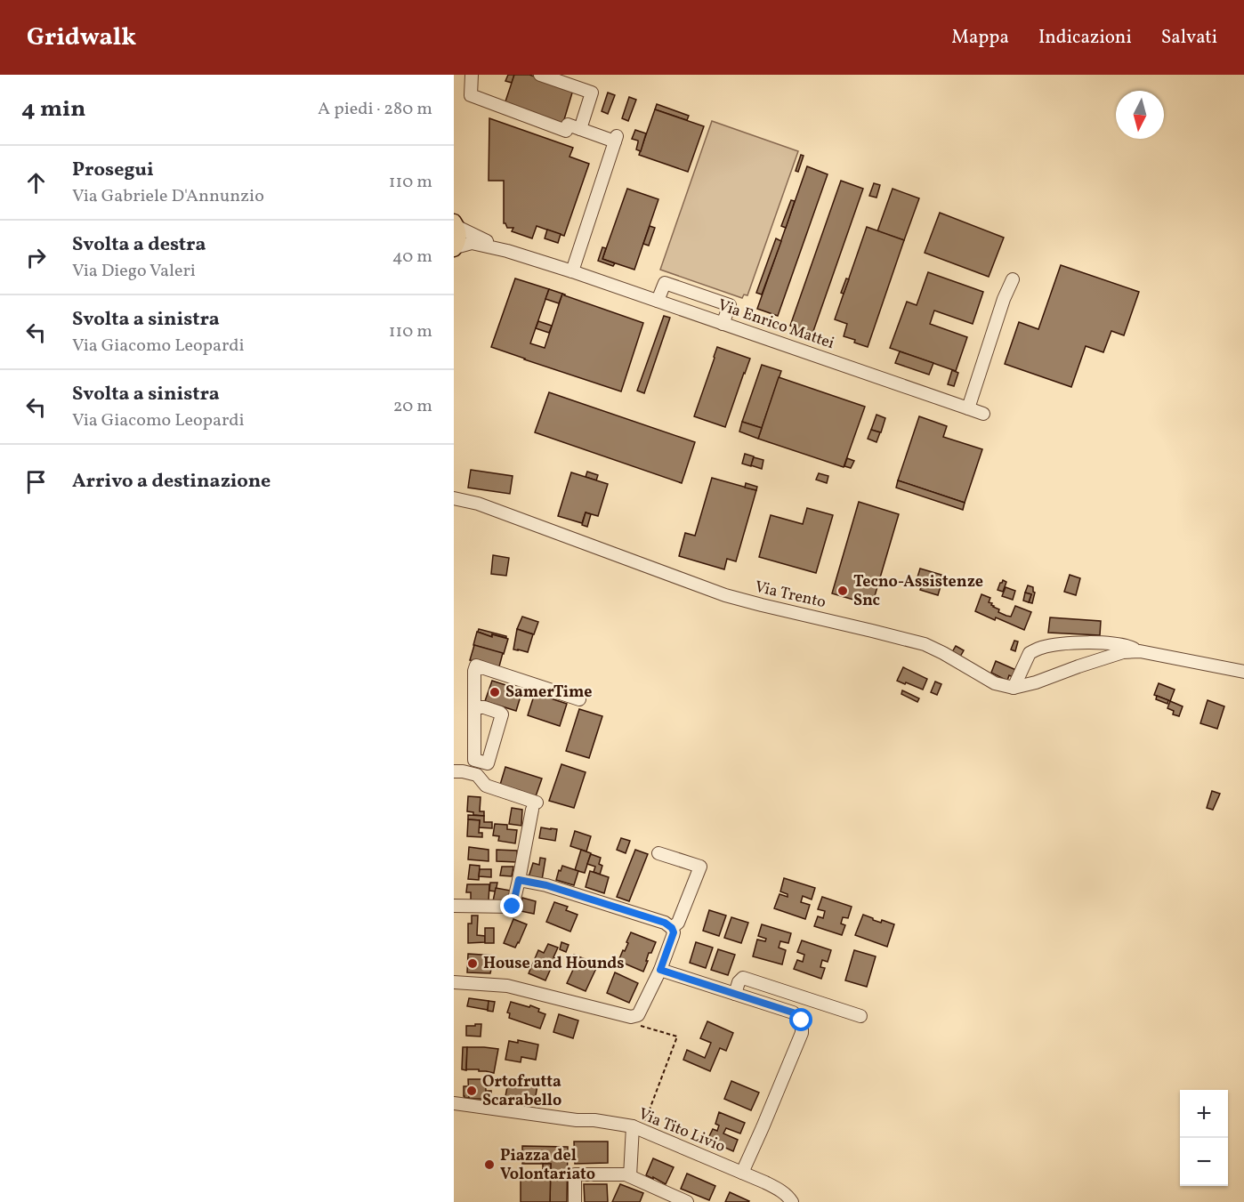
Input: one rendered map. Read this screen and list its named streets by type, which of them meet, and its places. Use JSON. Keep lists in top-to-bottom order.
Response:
{
  "streets": {
    "street": ["Via Enrico Mattei", "Via Trento", "Via Tito Livio"]
  },
  "places": [
    "Tecno-Assistenze Snc",
    "SamerTime",
    "House and Hounds",
    "Ortofrutta Scarabello",
    "Piazza del Volontariato"
  ],
  "north": "bottom",
  "page": {
    "header": "Gridwalk",
    "nav": ["Mappa", "Indicazioni", "Salvati"],
    "heading": ["4 min", "A piedi · 280 m"],
    "list": [
      ["Prosegui", "Via Gabriele D'Annunzio", "110 m"],
      ["Svolta a destra", "Via Diego Valeri", "40 m"],
      ["Svolta a sinistra", "Via Giacomo Leopardi", "110 m"],
      ["Svolta a sinistra", "Via Giacomo Leopardi", "20 m"],
      "Arrivo a destinazione"
    ],
    "map_buttons": ["+", "−"]
  }
}
